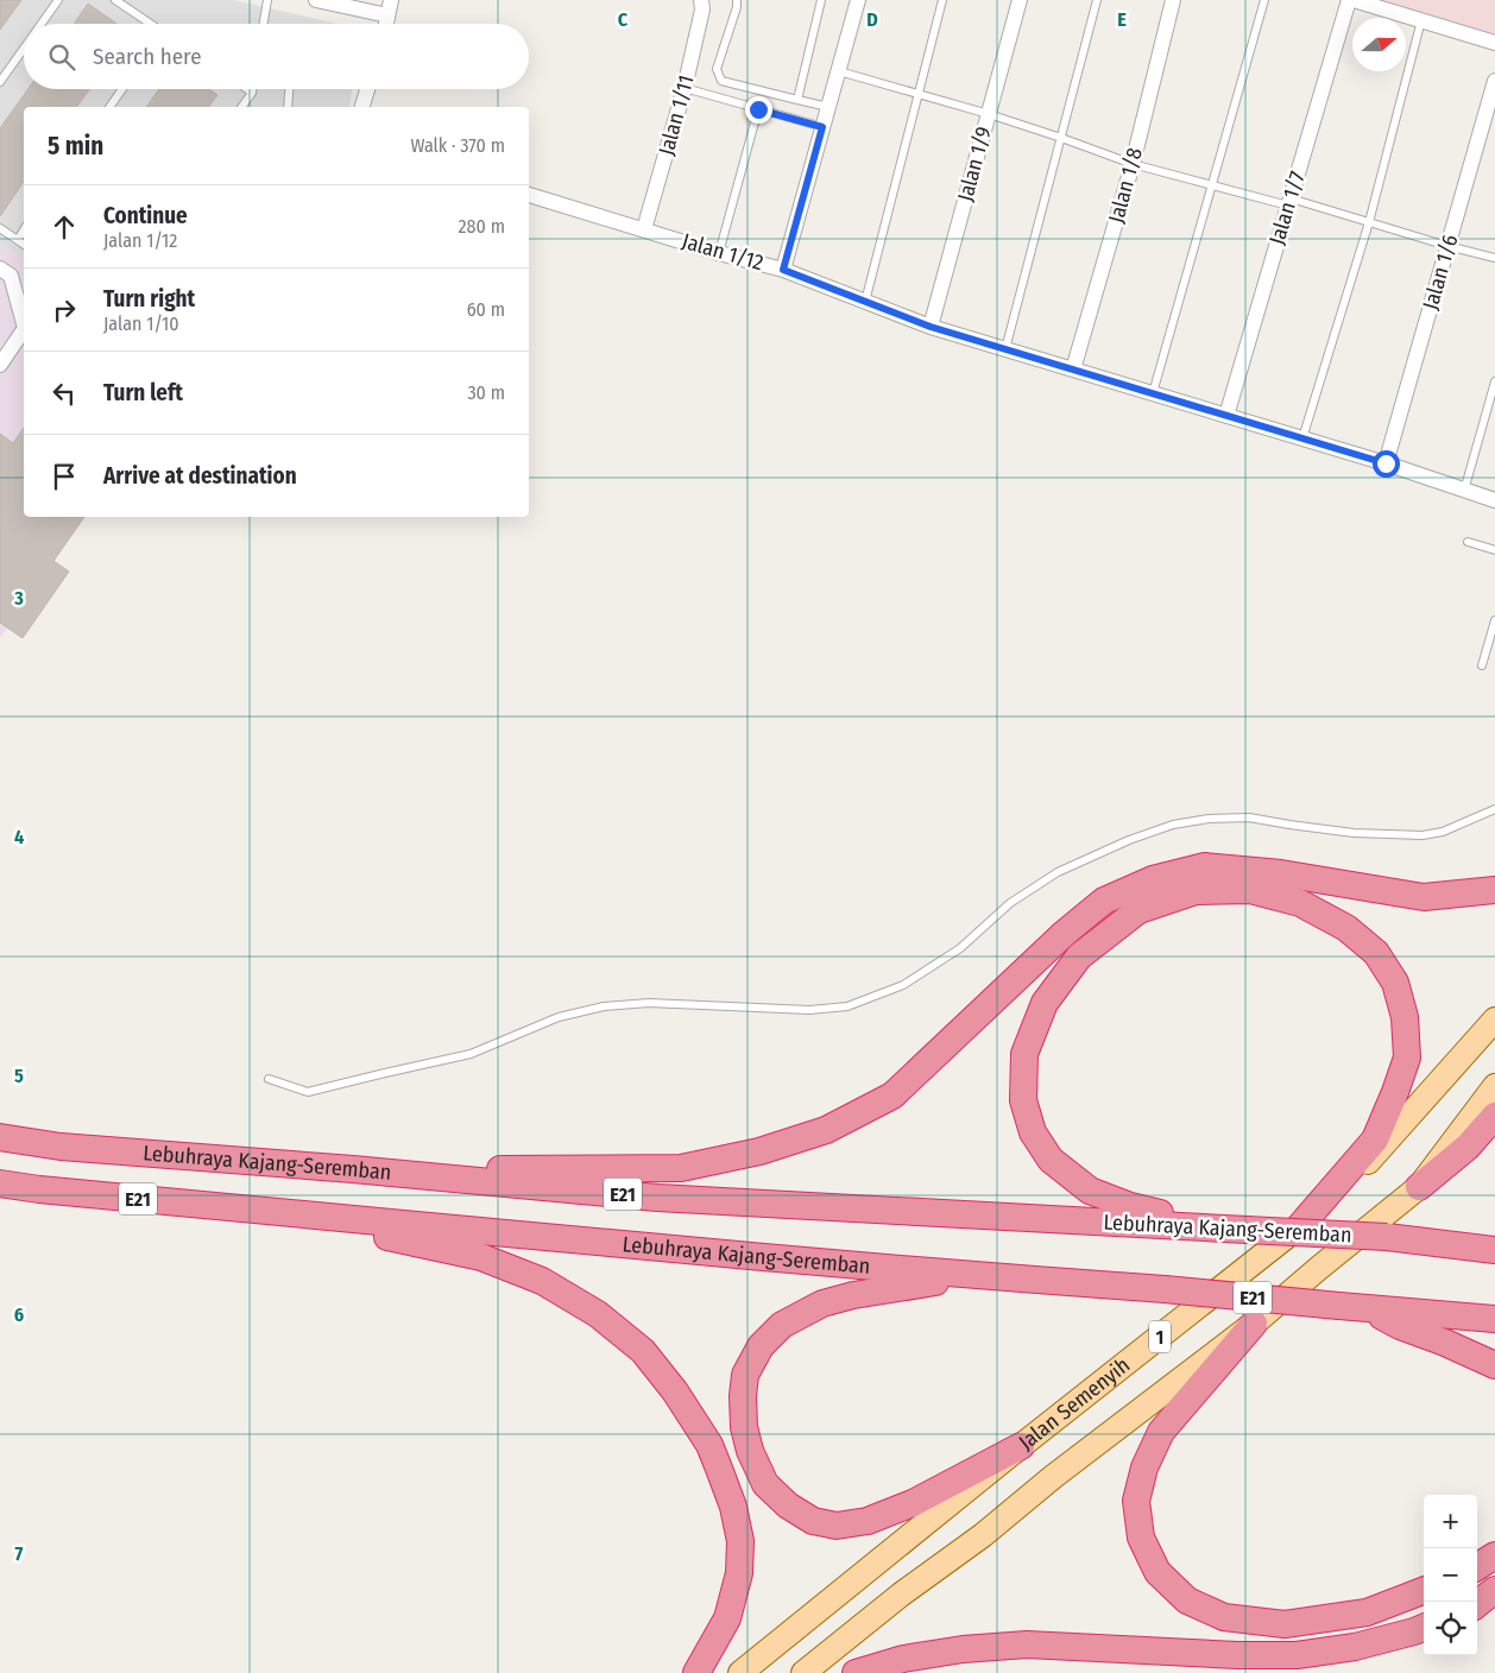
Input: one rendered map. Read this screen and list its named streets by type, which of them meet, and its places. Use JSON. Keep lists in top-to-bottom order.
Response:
{
  "streets": {
    "highway": ["Lebuhraya Kajang-Seremban", "E21"],
    "main road": ["1", "Jalan Semenyih"],
    "street": [
      "Jalan 1/11",
      "Jalan 1/9",
      "Jalan 1/8",
      "Jalan 1/7",
      "Jalan 1/12",
      "Jalan 1/6"
    ]
  },
  "crossings": [
    ["Jalan 1/11", "Jalan 1/12"],
    ["Jalan 1/9", "Jalan 1/12"],
    ["Jalan 1/8", "Jalan 1/12"],
    ["Jalan 1/7", "Jalan 1/12"],
    ["Jalan 1/12", "Jalan 1/6"]
  ],
  "north": "right",
  "page": {
    "search": "Search here",
    "heading": ["5 min", "Walk · 370 m"],
    "list": [
      ["Continue", "Jalan 1/12", "280 m"],
      ["Turn right", "Jalan 1/10", "60 m"],
      ["Turn left", "30 m"],
      "Arrive at destination"
    ],
    "map_buttons": ["+", "−"]
  },
  "grid": {
    "columns": ["C", "D", "E"],
    "rows": [
      "3",
      "4",
      "5",
      "6",
      "7"
    ]
  }
}
